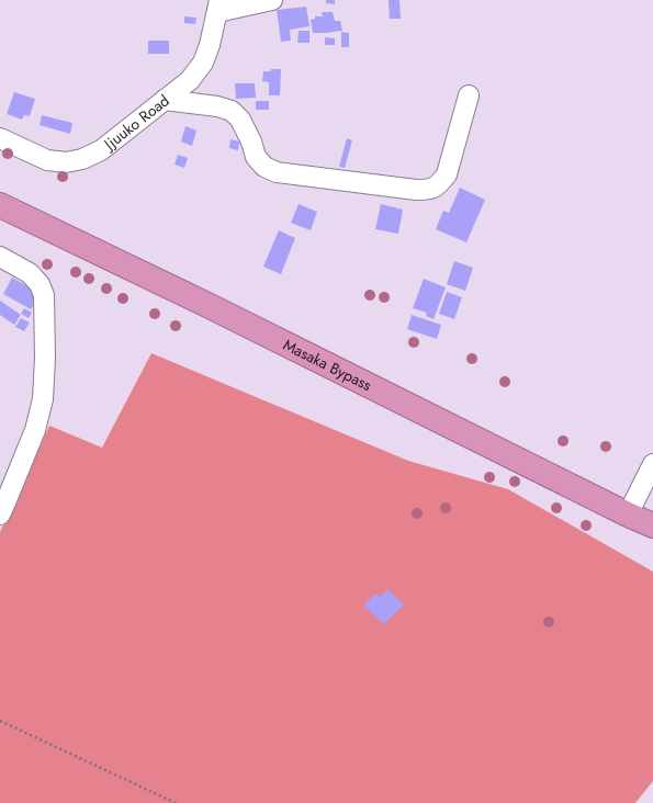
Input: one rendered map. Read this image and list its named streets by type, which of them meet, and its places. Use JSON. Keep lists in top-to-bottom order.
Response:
{
  "streets": {
    "highway": ["Masaka Bypass"],
    "street": ["Jjuuko Road"]
  }
}
